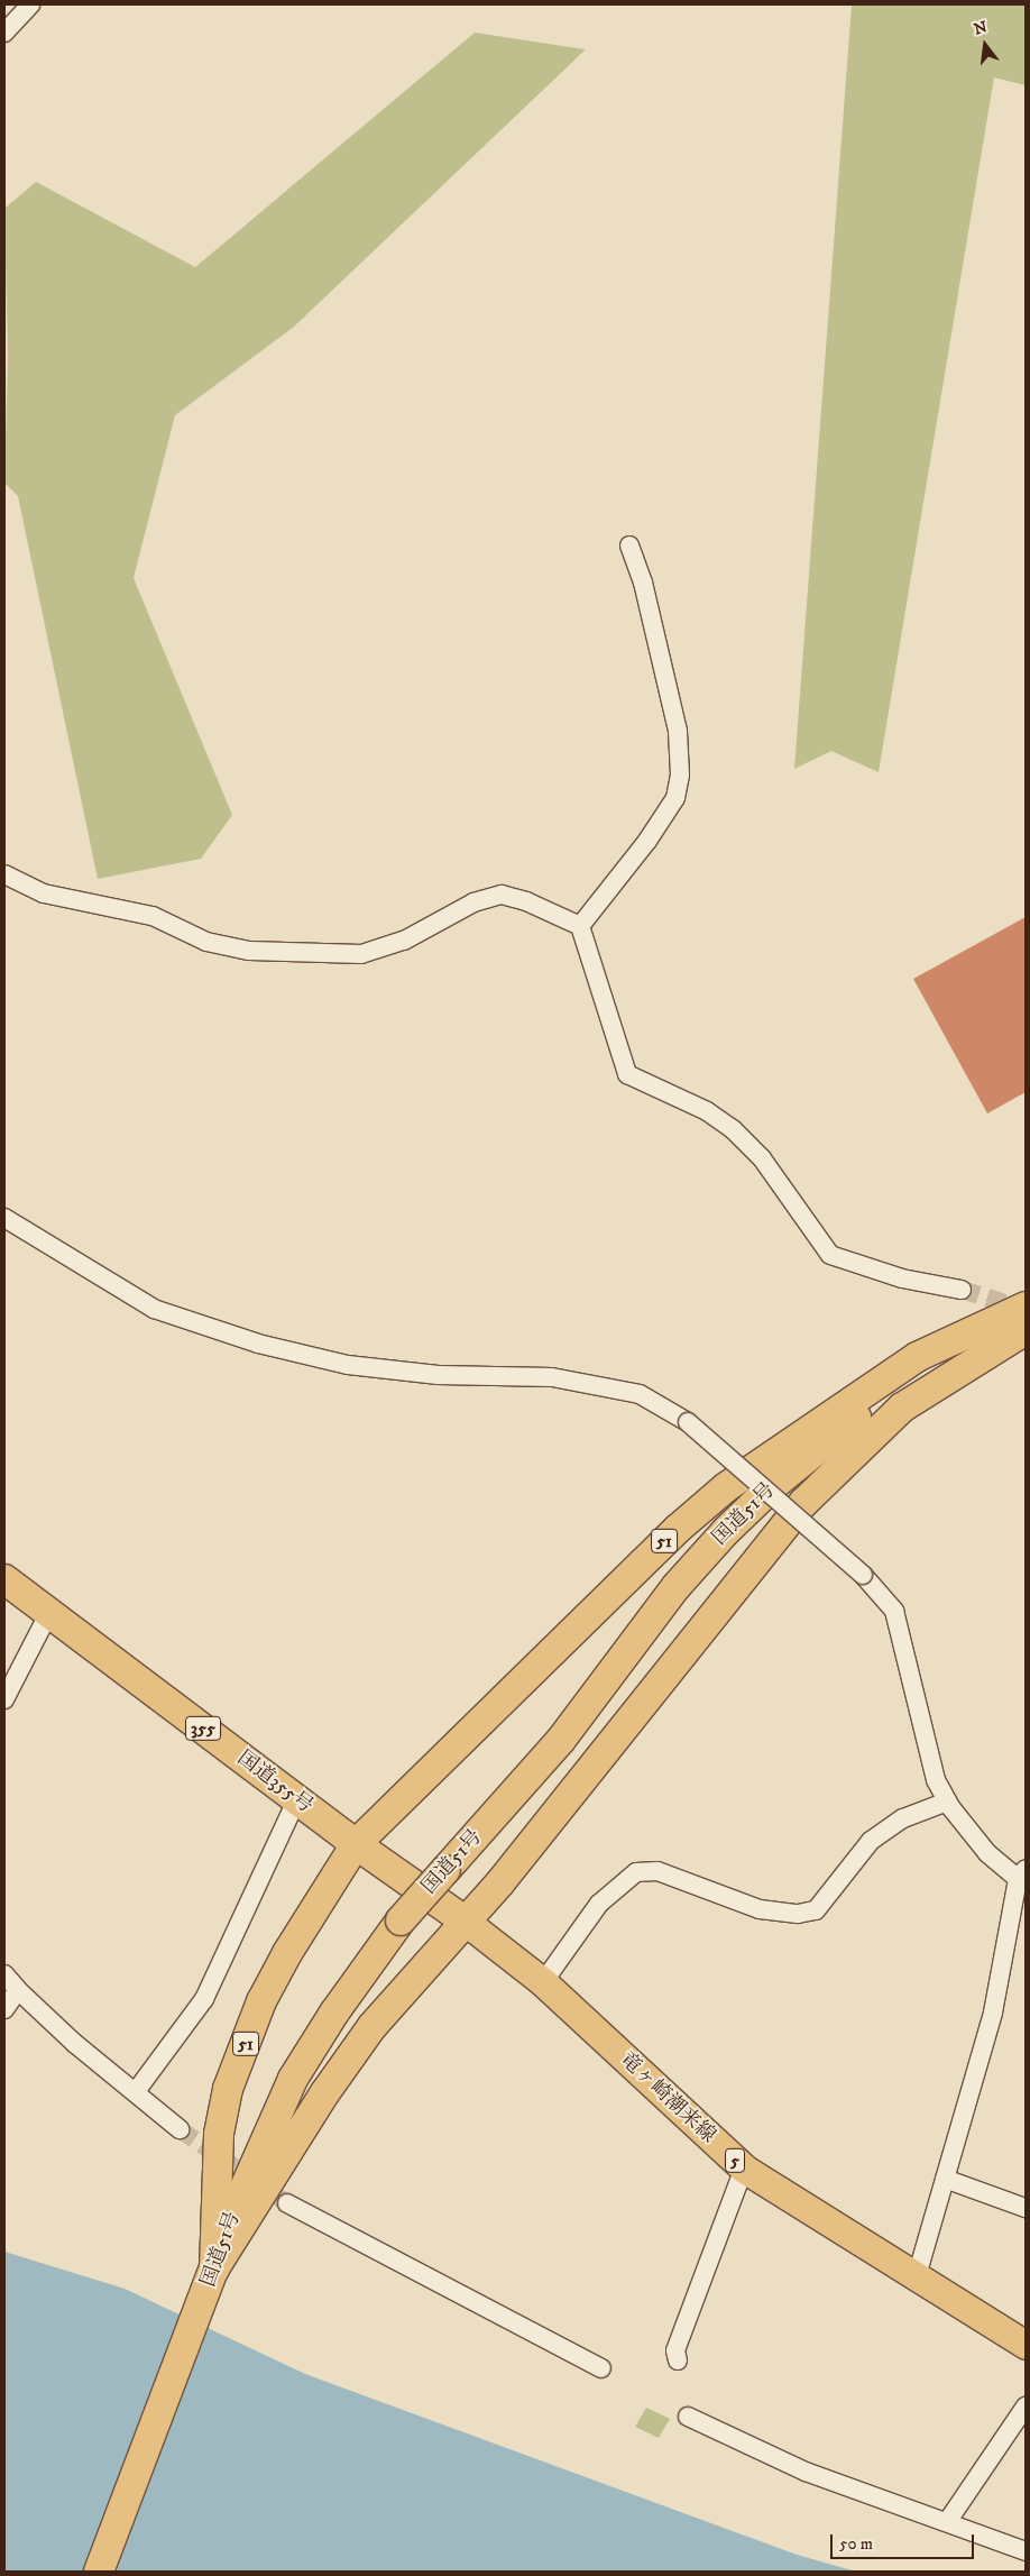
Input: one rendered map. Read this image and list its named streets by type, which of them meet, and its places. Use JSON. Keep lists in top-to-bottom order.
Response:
{
  "streets": {
    "highway": [
      "国道51号",
      "51",
      "355",
      "国道355号"
    ],
    "main road": ["竜ヶ崎潮来線", "5"]
  },
  "crossings": [
    ["国道51号", "51"],
    ["51", "国道355号"],
    ["51", "竜ヶ崎潮来線"],
    ["国道355号", "竜ヶ崎潮来線"]
  ],
  "scale_bar": "50 m",
  "north": "top"
}
